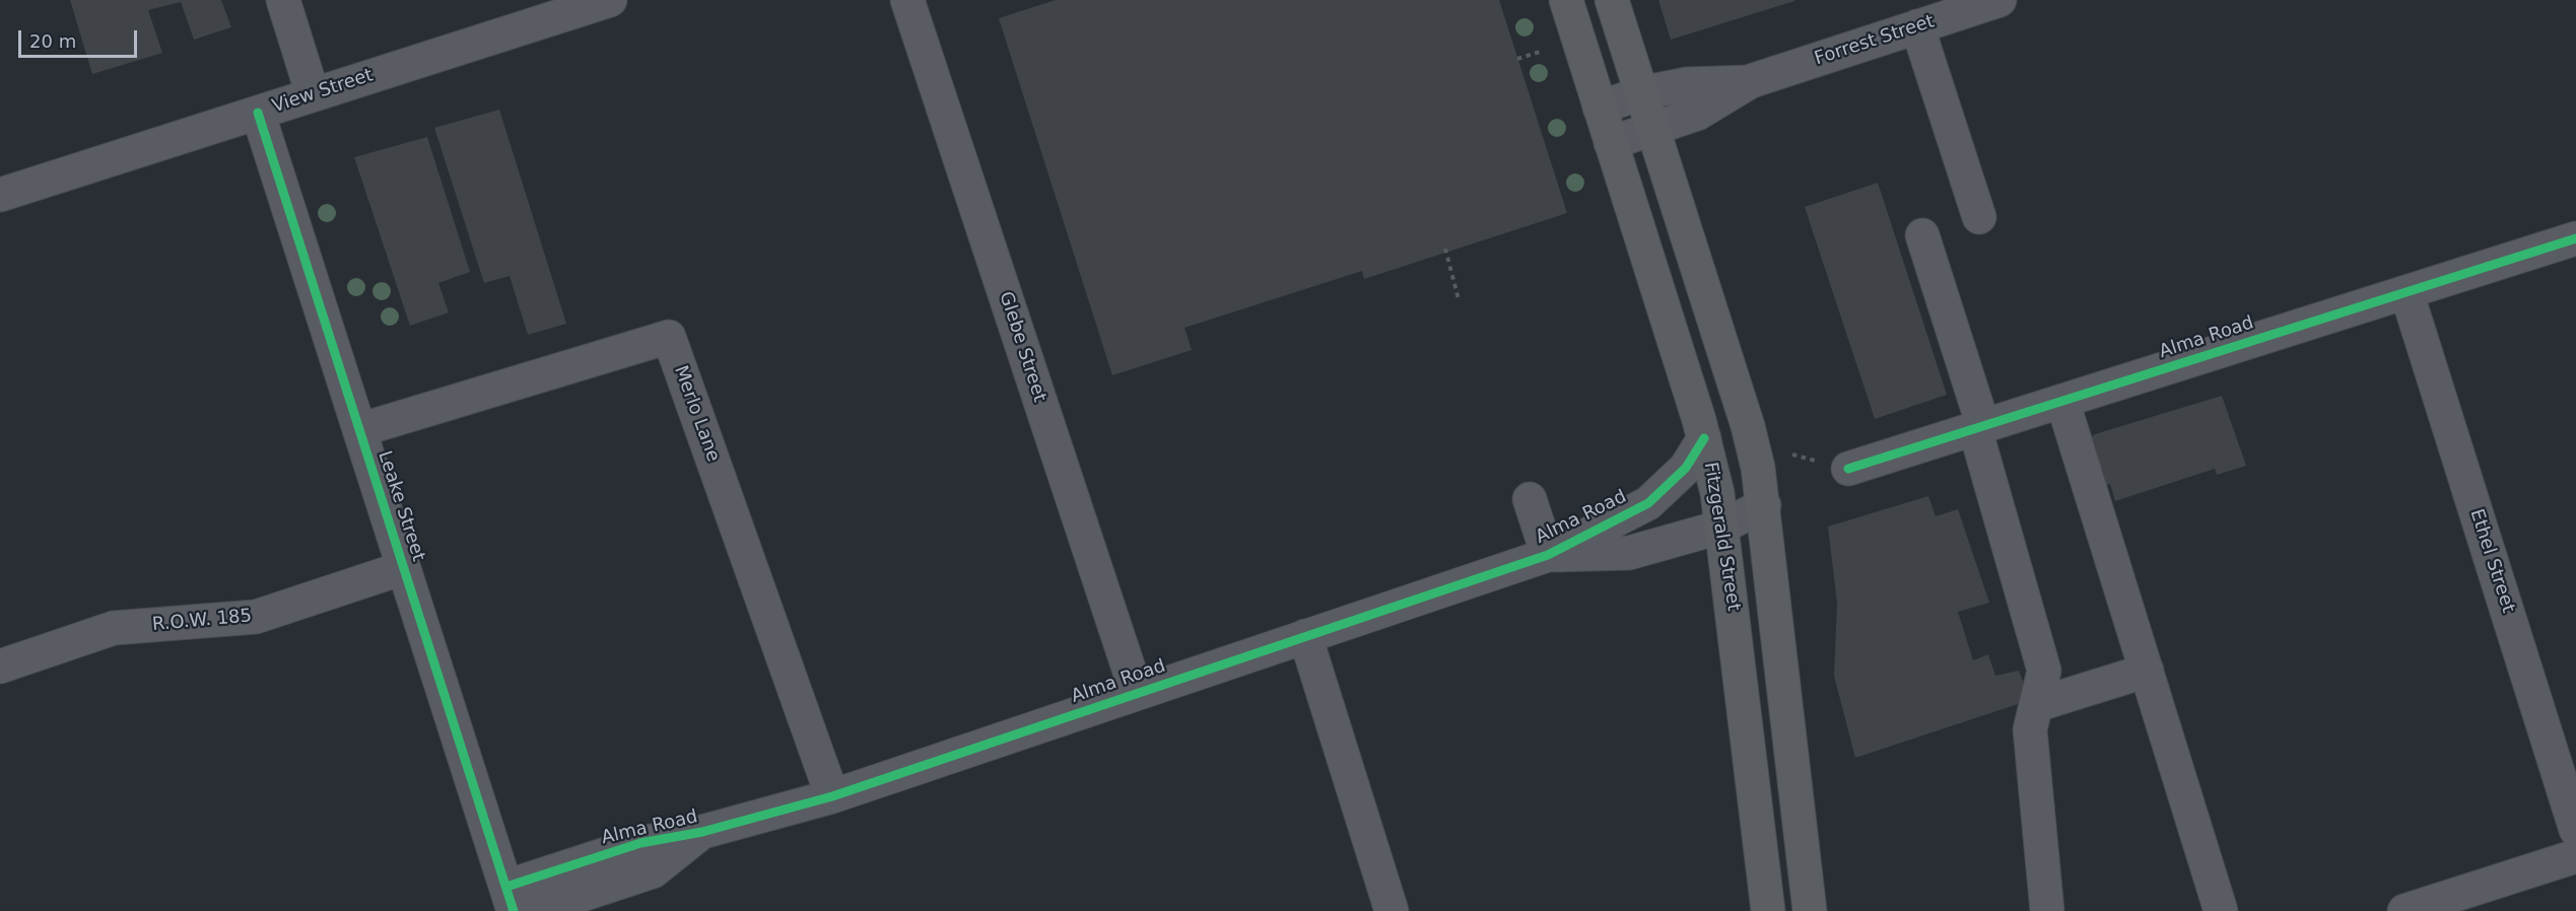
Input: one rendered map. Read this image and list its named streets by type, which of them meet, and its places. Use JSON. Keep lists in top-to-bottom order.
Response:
{
  "streets": {
    "main road": ["Fitzgerald Street"],
    "street": [
      "Forrest Street",
      "View Street",
      "Alma Road",
      "Glebe Street",
      "Merlo Lane",
      "Leake Street",
      "Ethel Street",
      "R.O.W. 185"
    ]
  },
  "crossings": [
    ["Forrest Street", "Fitzgerald Street"],
    ["View Street", "Leake Street"],
    ["Alma Road", "Glebe Street"],
    ["Alma Road", "Merlo Lane"],
    ["Alma Road", "Leake Street"],
    ["Alma Road", "Fitzgerald Street"],
    ["Alma Road", "Ethel Street"],
    ["Merlo Lane", "Leake Street"],
    ["Leake Street", "R.O.W. 185"]
  ],
  "scale_bar": "20 m"
}
